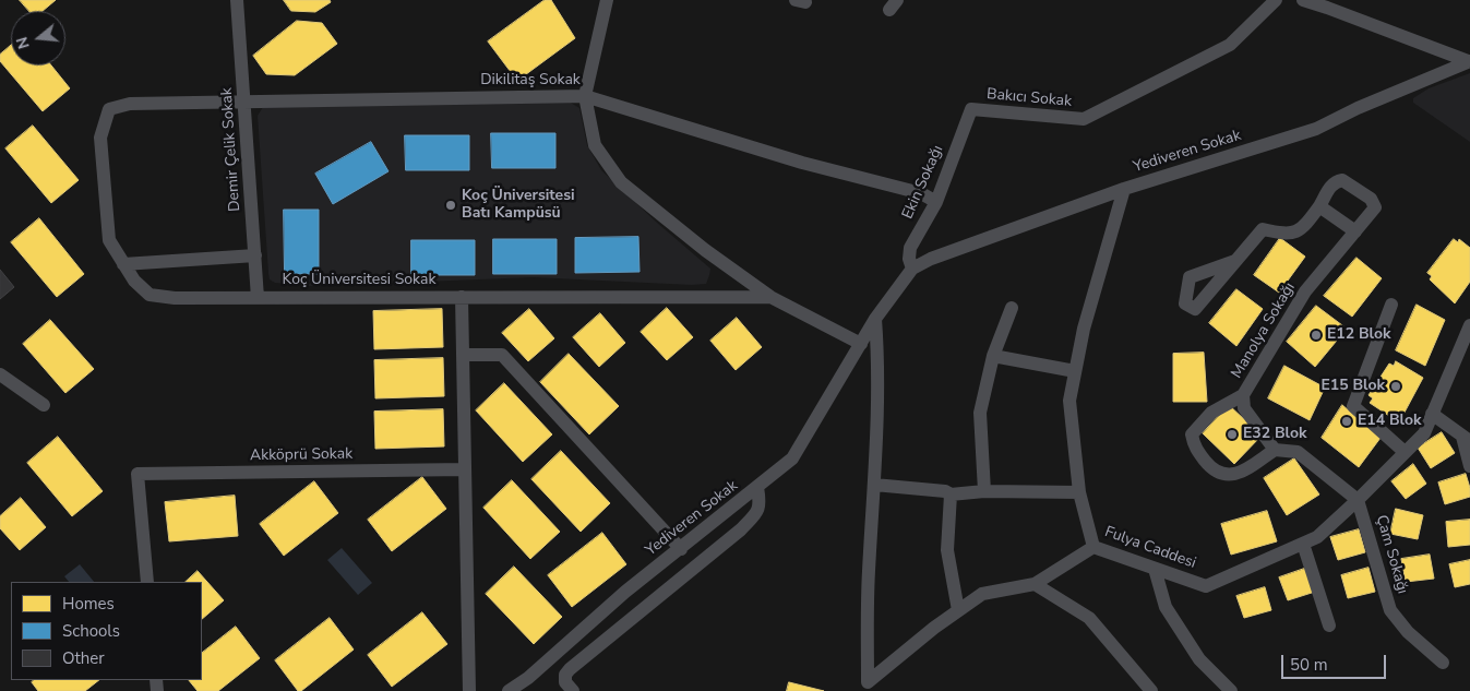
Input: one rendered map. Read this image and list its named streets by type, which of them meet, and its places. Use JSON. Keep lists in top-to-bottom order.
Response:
{
  "streets": {
    "street": [
      "Dikilitaş Sokak",
      "Bakıcı Sokak",
      "Demir Çelik Sokak",
      "Yediveren Sokak",
      "Ekin Sokağı",
      "Koç Üniversitesi Sokak",
      "Manolya Sokağı",
      "Akköprü Sokak",
      "Fulya Caddesi",
      "Çam Sokağı"
    ]
  },
  "crossings": [
    ["Dikilitaş Sokak", "Demir Çelik Sokak"],
    ["Dikilitaş Sokak", "Ekin Sokağı"],
    ["Dikilitaş Sokak", "Koç Üniversitesi Sokak"],
    ["Bakıcı Sokak", "Ekin Sokağı"],
    ["Demir Çelik Sokak", "Koç Üniversitesi Sokak"],
    ["Yediveren Sokak", "Ekin Sokağı"],
    ["Yediveren Sokak", "Fulya Caddesi"],
    ["Fulya Caddesi", "Çam Sokağı"]
  ],
  "places": [
    "Koç Üniversitesi Batı Kampüsü",
    "E12 Blok",
    "E15 Blok",
    "E14 Blok",
    "E32 Blok"
  ],
  "legend": ["Homes", "Schools", "Other"],
  "scale_bar": "50 m",
  "north": "left"
}
